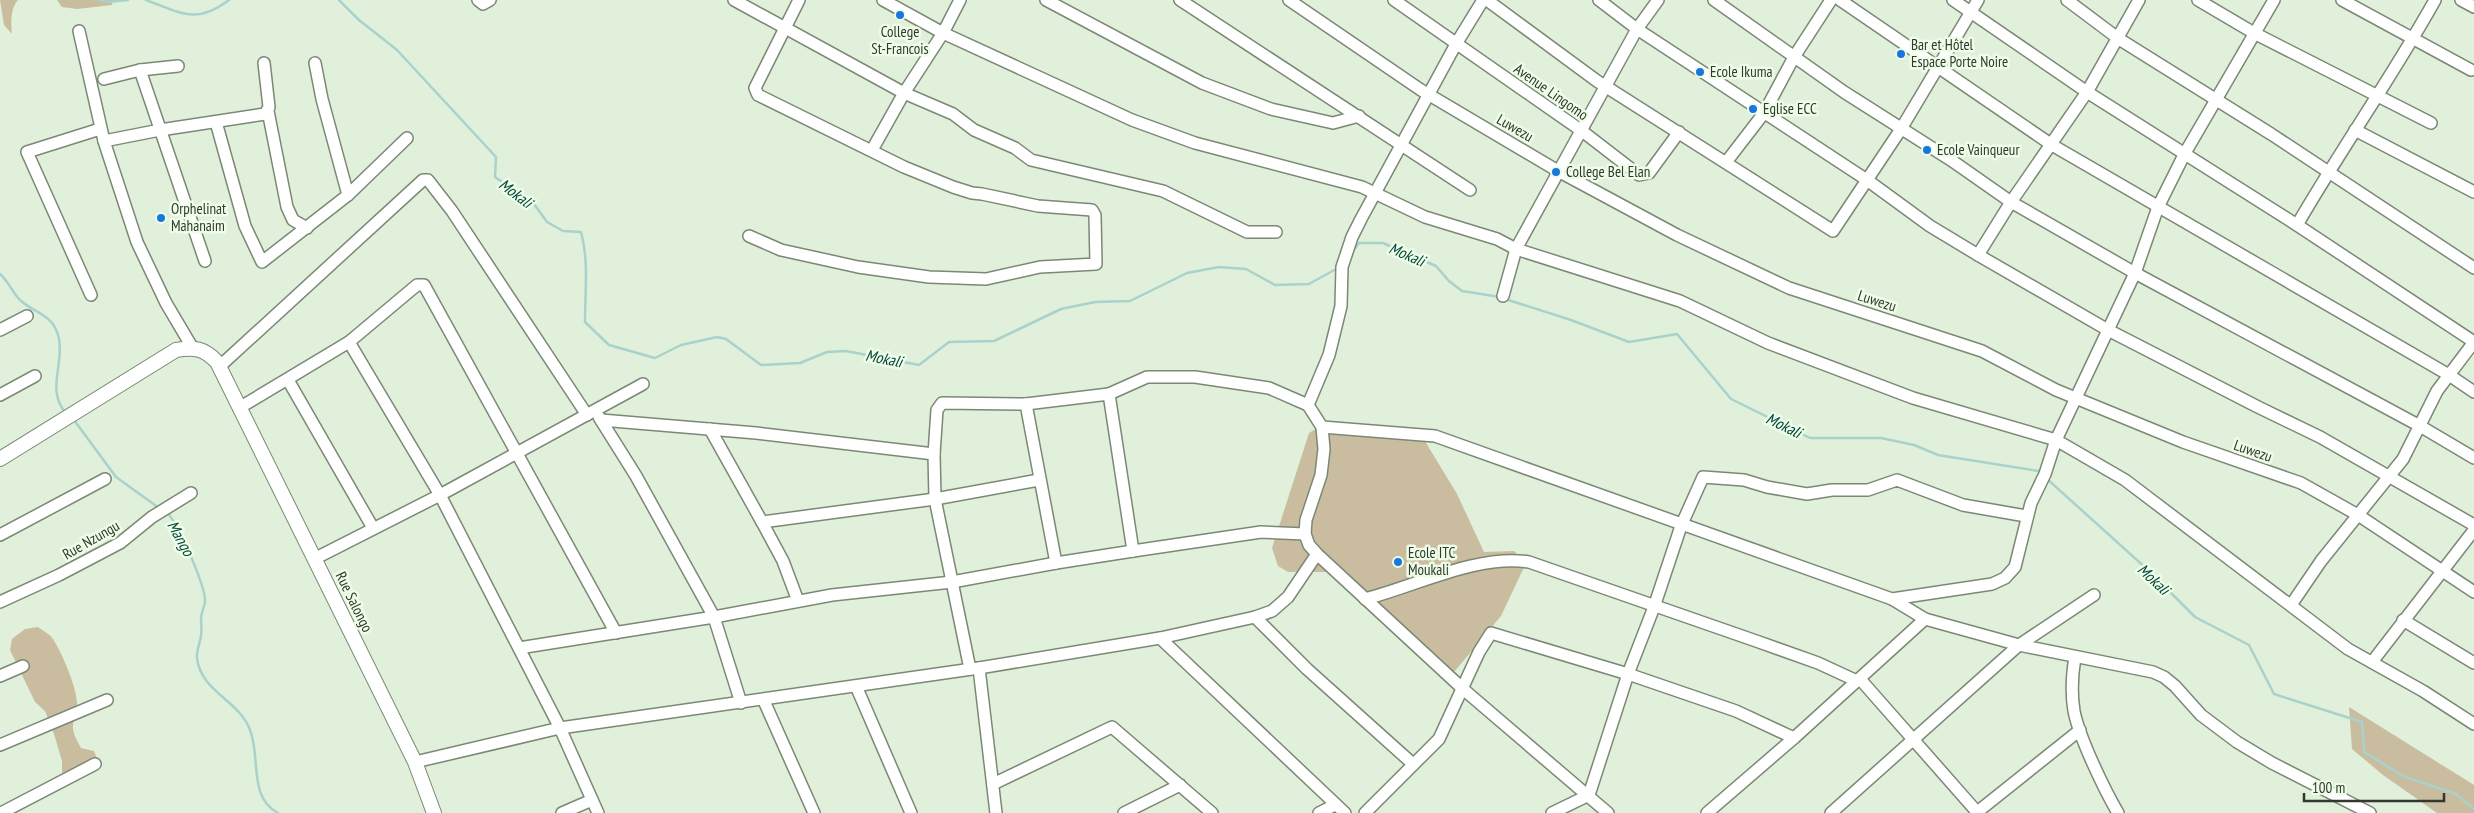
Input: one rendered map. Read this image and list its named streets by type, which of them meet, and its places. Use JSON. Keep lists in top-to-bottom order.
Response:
{
  "streets": {
    "street": [
      "Avenue Lingomo",
      "Luwezu",
      "Rue Nzungu",
      "Rue Salongo"
    ]
  },
  "water": ["Mokali", "Mango"],
  "places": [
    "College St-Francois",
    "Bar et Hôtel Espace Porte Noire",
    "Ecole Ikuma",
    "Eglise ECC",
    "Ecole Vainqueur",
    "College Bel Elan",
    "Orphelinat Mahanaim",
    "Ecole ITC Moukali"
  ],
  "scale_bar": "100 m"
}
